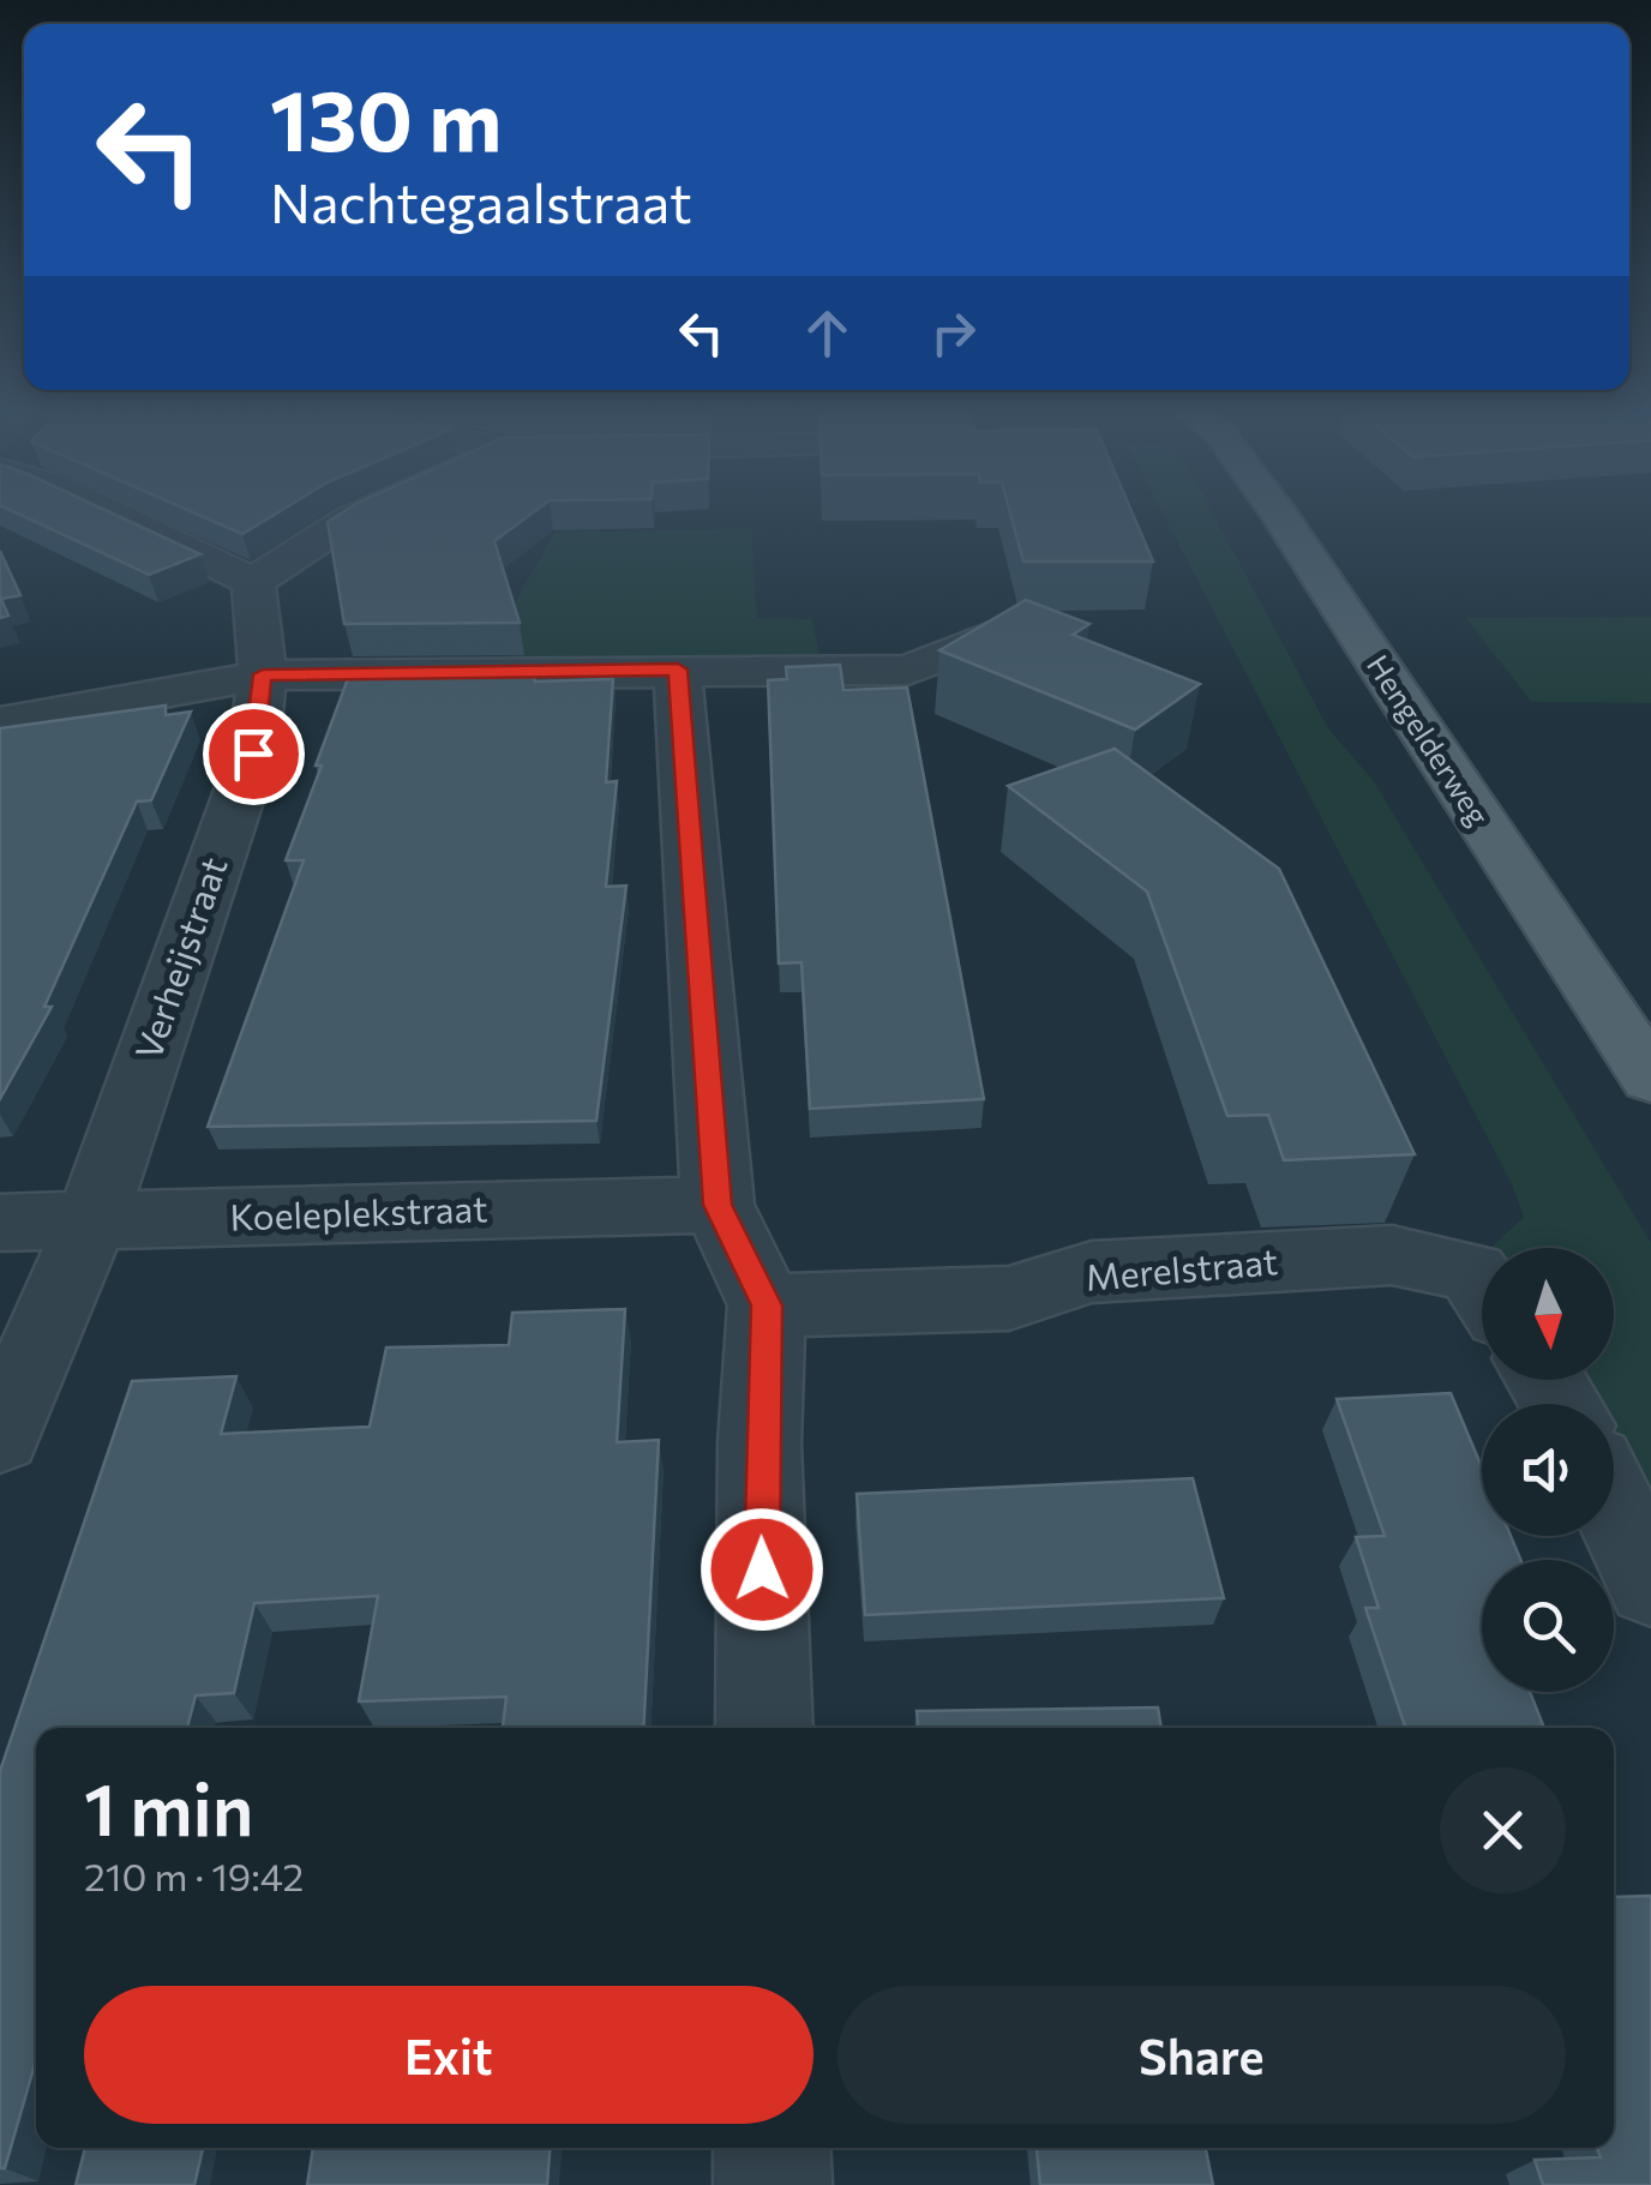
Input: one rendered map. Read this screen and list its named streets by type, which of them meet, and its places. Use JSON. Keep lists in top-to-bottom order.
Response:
{
  "streets": {
    "main road": ["Hengelderweg"],
    "street": ["Verheijstraat", "Koeleplekstraat", "Merelstraat"]
  },
  "crossings": [
    ["Verheijstraat", "Koeleplekstraat"]
  ],
  "north": "bottom",
  "page": {
    "turn": ["130 m", "Nachtegaalstraat"],
    "heading": ["1 min", "210 m · 19:42"],
    "buttons": ["Exit", "Share"]
  }
}
